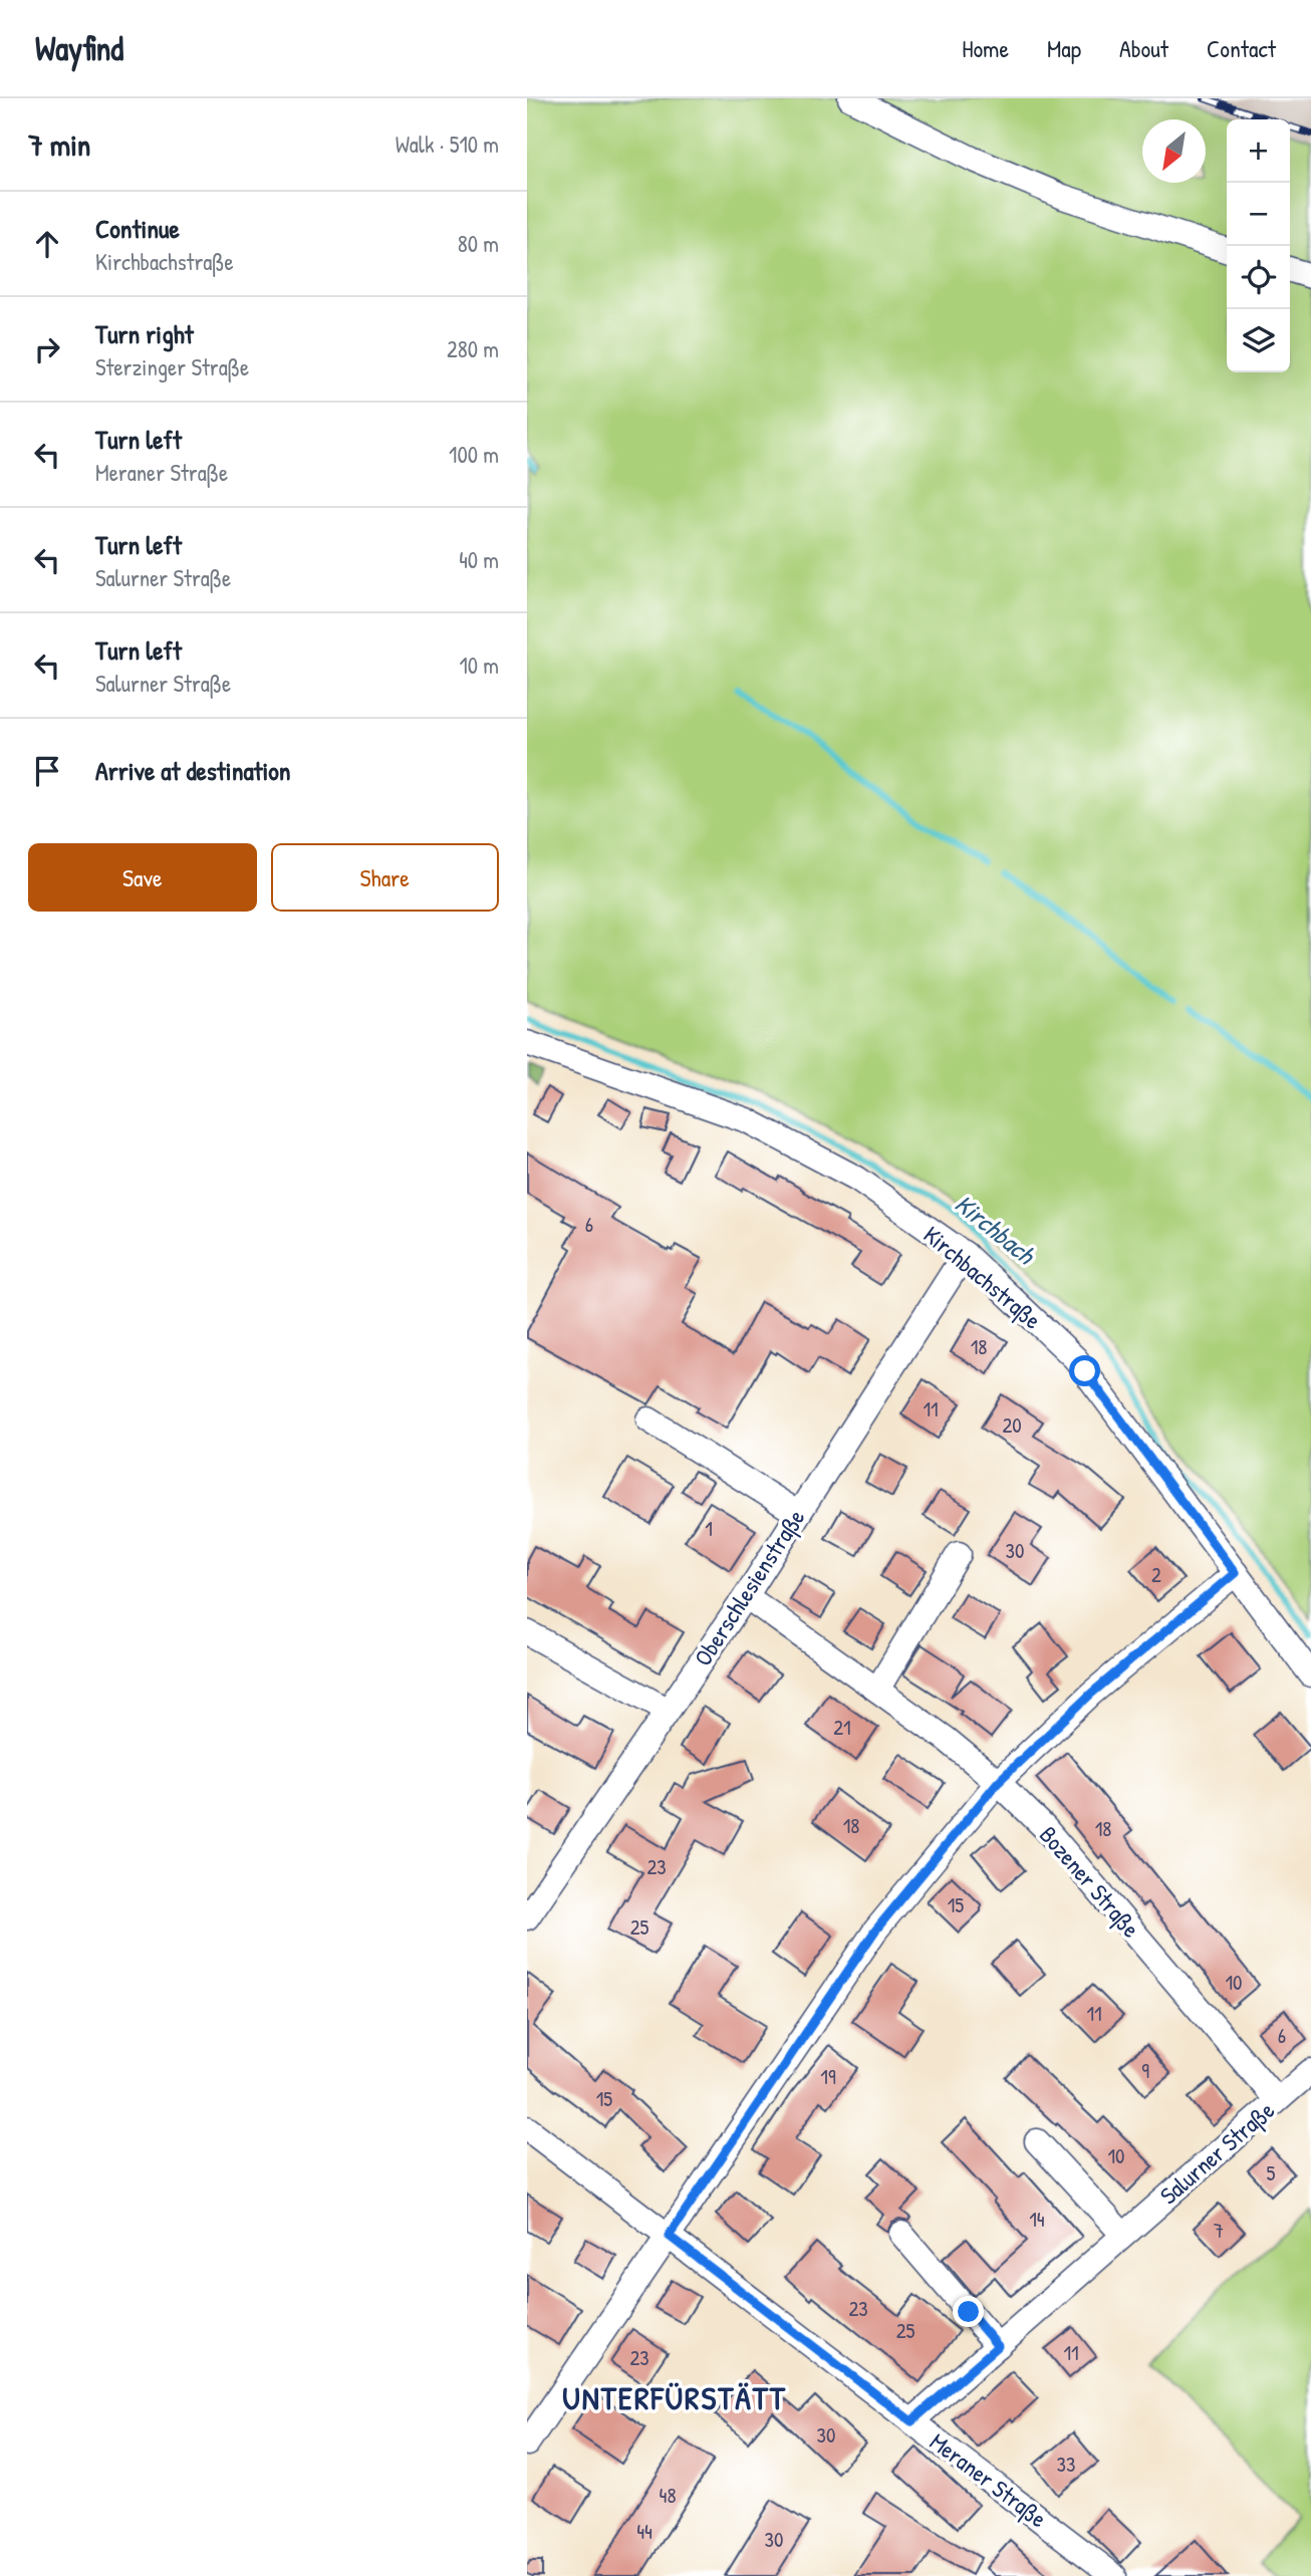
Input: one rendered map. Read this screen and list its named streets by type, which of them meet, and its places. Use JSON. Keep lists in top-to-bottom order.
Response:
{
  "streets": {
    "street": [
      "Kirchbachstraße",
      "Oberschlesienstraße",
      "Bozener Straße",
      "Salurner Straße",
      "Meraner Straße"
    ]
  },
  "crossings": [
    ["Kirchbachstraße", "Oberschlesienstraße"],
    ["Oberschlesienstraße", "Bozener Straße"],
    ["Bozener Straße", "Salurner Straße"],
    ["Salurner Straße", "Meraner Straße"]
  ],
  "districts": ["UNTERFÜRSTÄTT"],
  "water": ["Kirchbach"],
  "house_numbers": [
    "6",
    "18",
    "11",
    "20",
    "1",
    "30",
    "2",
    "21",
    "18",
    "18",
    "23",
    "15",
    "25",
    "10",
    "11",
    "6",
    "9",
    "19",
    "15",
    "10",
    "5",
    "14",
    "7",
    "23",
    "25",
    "11",
    "23",
    "30",
    "33",
    "48",
    "44",
    "30"
  ],
  "north": "bottom left",
  "page": {
    "header": "Wayfind",
    "nav": [
      "Home",
      "Map",
      "About",
      "Contact"
    ],
    "heading": ["7 min", "Walk · 510 m"],
    "map_buttons": ["+", "−"],
    "list": [
      ["Continue", "Kirchbachstraße", "80 m"],
      ["Turn right", "Sterzinger Straße", "280 m"],
      ["Turn left", "Meraner Straße", "100 m"],
      ["Turn left", "Salurner Straße", "40 m"],
      ["Turn left", "Salurner Straße", "10 m"],
      "Arrive at destination"
    ],
    "buttons": ["Save", "Share"]
  }
}
